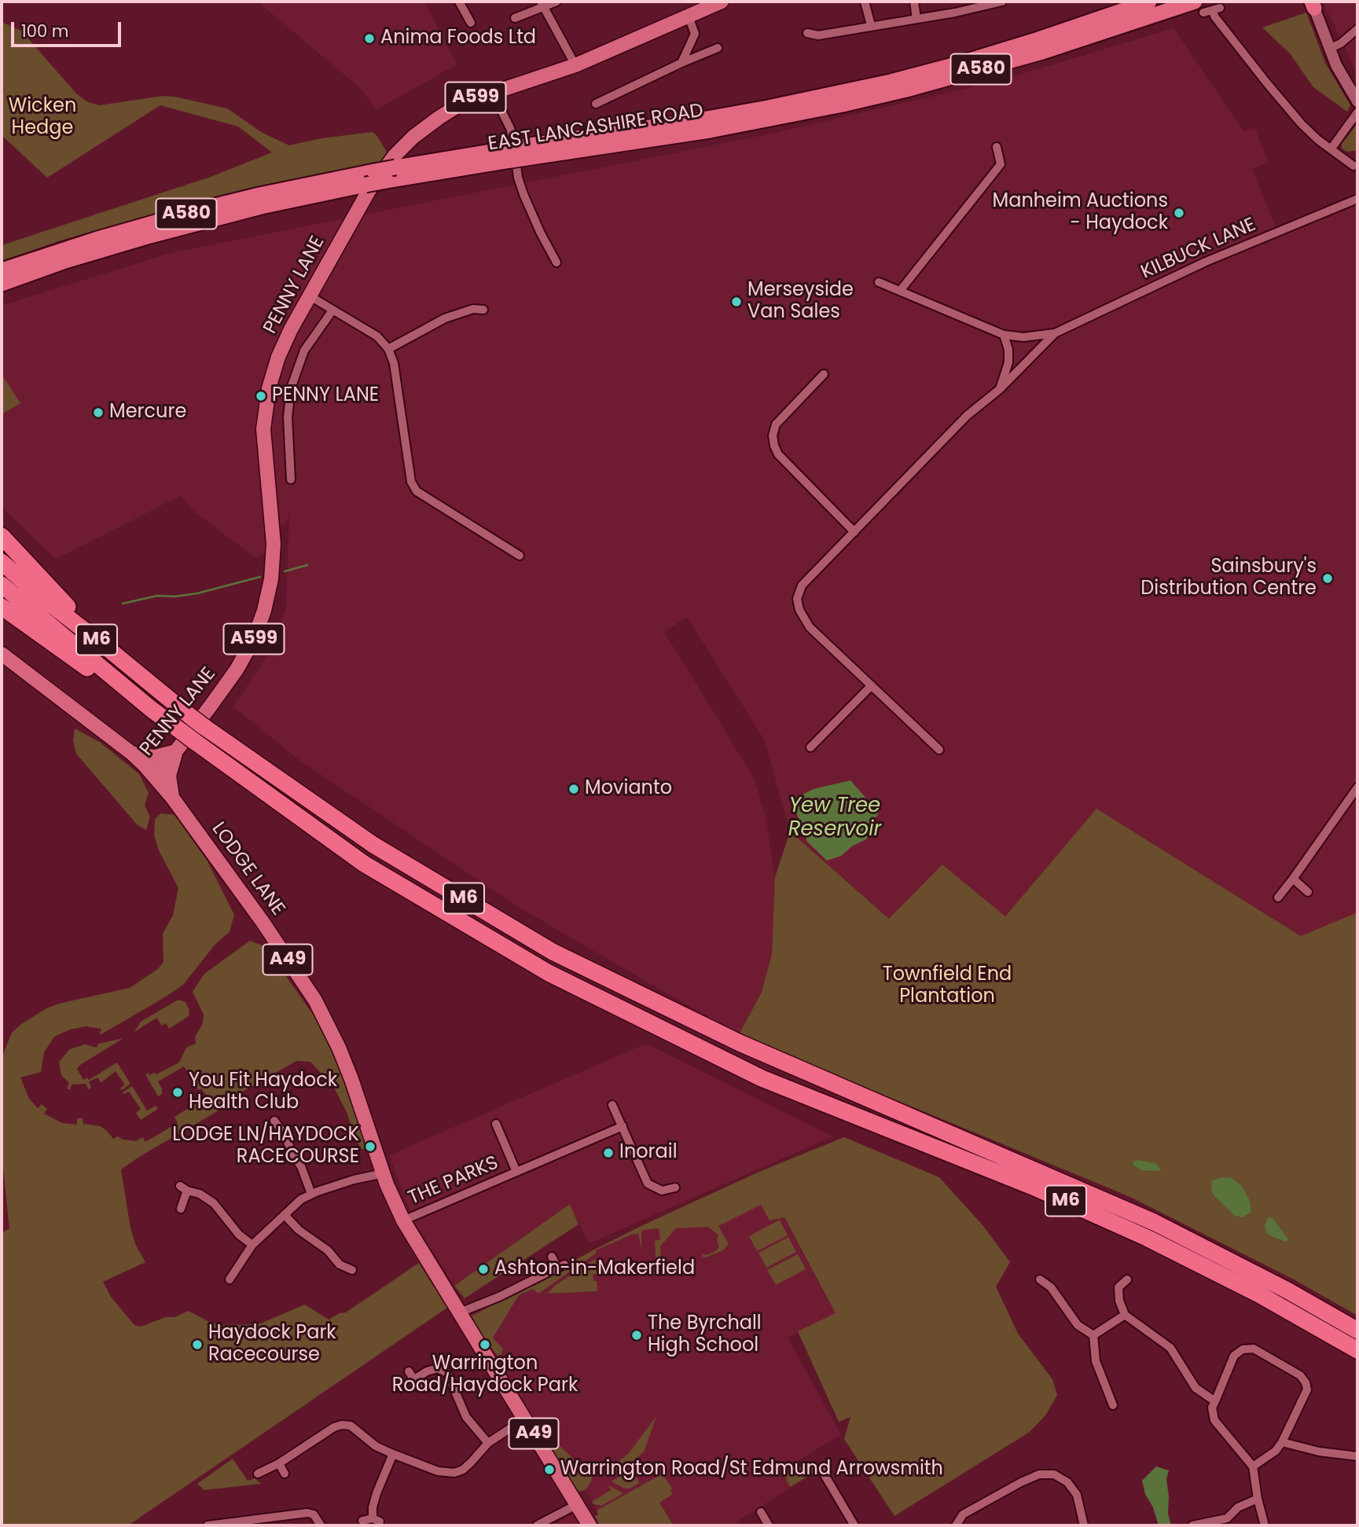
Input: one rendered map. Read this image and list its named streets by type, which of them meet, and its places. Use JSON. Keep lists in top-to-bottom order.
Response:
{
  "streets": {
    "highway": ["A580", "EAST LANCASHIRE ROAD", "M6"],
    "main road": [
      "A599",
      "PENNY LANE",
      "LODGE LANE",
      "A49"
    ],
    "street": ["KILBUCK LANE", "THE PARKS"]
  },
  "crossings": [
    ["A599", "PENNY LANE"],
    ["A599", "LODGE LANE"],
    ["PENNY LANE", "LODGE LANE"],
    ["LODGE LANE", "A49"],
    ["LODGE LANE", "THE PARKS"]
  ],
  "water": ["Yew Tree Reservoir"],
  "parks": ["Wicken Hedge", "Townfield End Plantation"],
  "places": [
    "Anima Foods Ltd",
    "Manheim Auctions - Haydock",
    "Merseyside Van Sales",
    "PENNY LANE",
    "Mercure",
    "Sainsbury's Distribution Centre",
    "Movianto",
    "You Fit Haydock Health Club",
    "LODGE LN/HAYDOCK RACECOURSE",
    "Inorail",
    "Ashton-in-Makerfield",
    "The Byrchall High School",
    "Haydock Park Racecourse",
    "Warrington Road/Haydock Park",
    "Warrington Road/St Edmund Arrowsmith"
  ],
  "scale_bar": "100 m"
}
